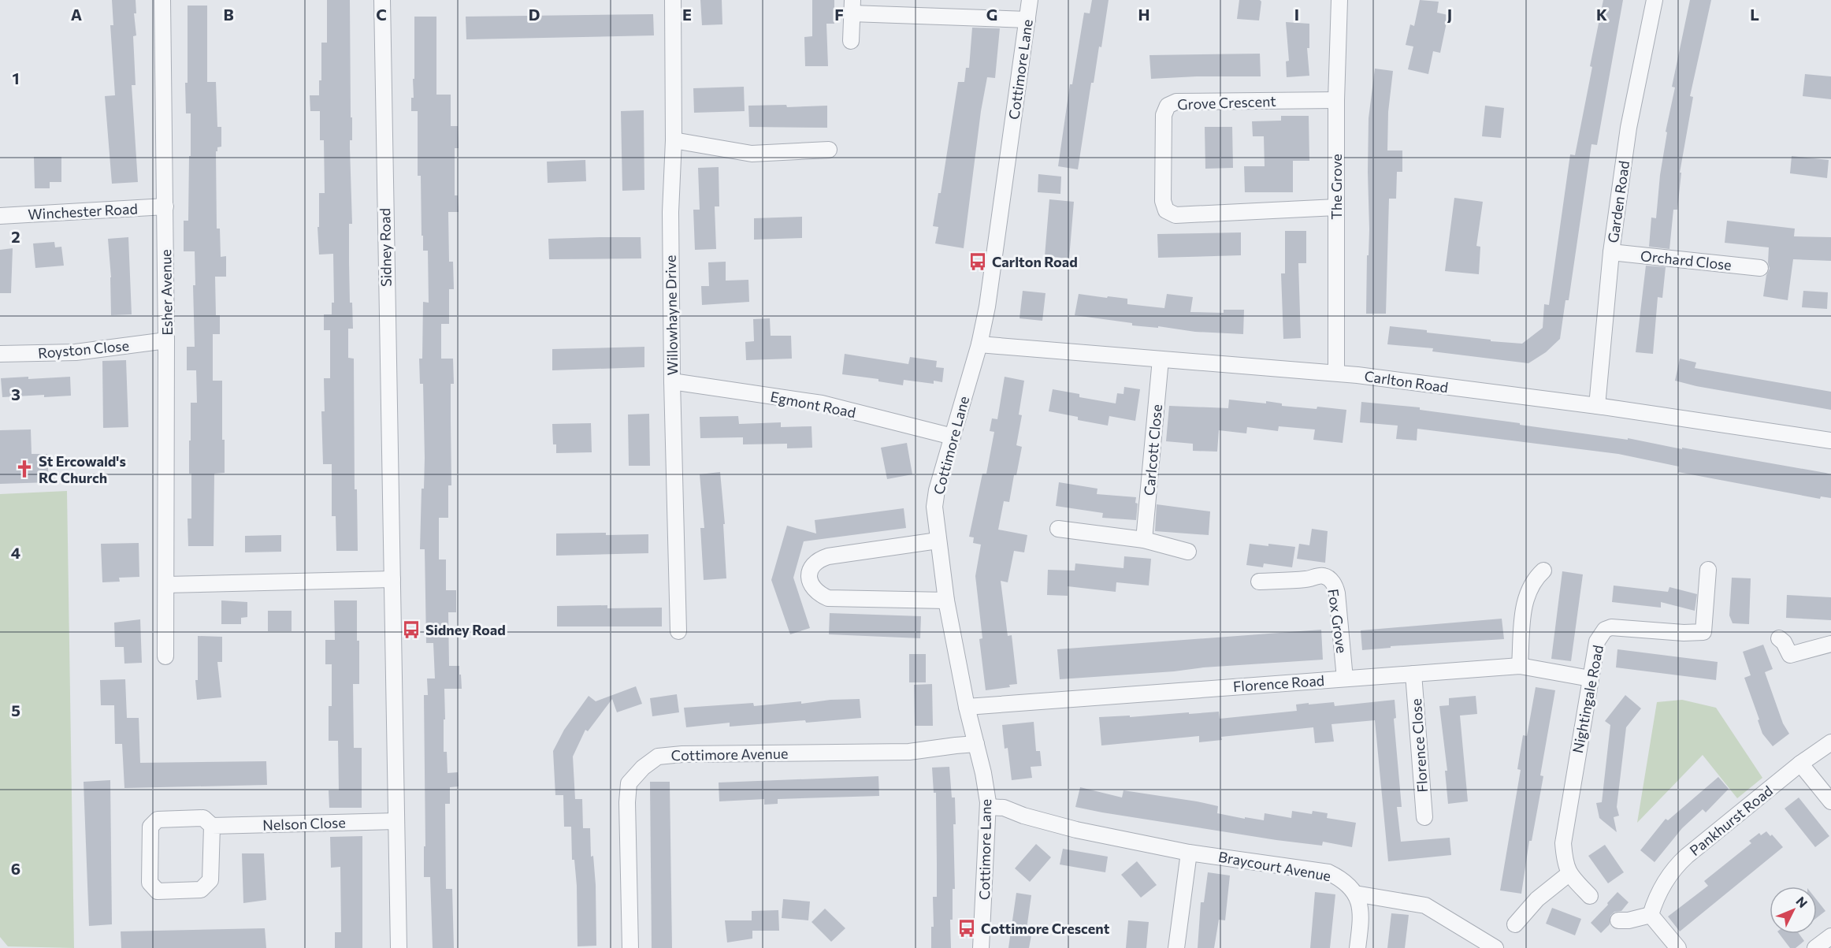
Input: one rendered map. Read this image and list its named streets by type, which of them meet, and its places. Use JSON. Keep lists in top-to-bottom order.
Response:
{
  "streets": {
    "street": [
      "Cottimore Lane",
      "Grove Crescent",
      "The Grove",
      "Garden Road",
      "Winchester Road",
      "Sidney Road",
      "Orchard Close",
      "Esher Avenue",
      "Willowhayne Drive",
      "Royston Close",
      "Carlton Road",
      "Egmont Road",
      "Carlcott Close",
      "Fox Grove",
      "Florence Road",
      "Nightingale Road",
      "Florence Close",
      "Cottimore Avenue",
      "Pankhurst Road",
      "Nelson Close",
      "Braycourt Avenue"
    ]
  },
  "crossings": [
    ["Cottimore Lane", "Carlton Road"],
    ["Cottimore Lane", "Egmont Road"],
    ["Cottimore Lane", "Florence Road"],
    ["Cottimore Lane", "Cottimore Avenue"],
    ["Grove Crescent", "The Grove"],
    ["The Grove", "Carlton Road"],
    ["Garden Road", "Orchard Close"],
    ["Garden Road", "Carlton Road"],
    ["Winchester Road", "Esher Avenue"],
    ["Sidney Road", "Nelson Close"],
    ["Esher Avenue", "Royston Close"],
    ["Willowhayne Drive", "Egmont Road"],
    ["Carlton Road", "Carlcott Close"],
    ["Fox Grove", "Florence Road"],
    ["Florence Road", "Nightingale Road"],
    ["Florence Road", "Florence Close"]
  ],
  "places": {
    "bus stop": ["Carlton Road", "Sidney Road", "Cottimore Crescent"],
    "church": ["St Ercowald's RC Church"]
  },
  "north": "top right",
  "grid": {
    "columns": [
      "A",
      "B",
      "C",
      "D",
      "E",
      "F",
      "G",
      "H",
      "I",
      "J",
      "K",
      "L"
    ],
    "rows": [
      "1",
      "2",
      "3",
      "4",
      "5",
      "6"
    ]
  }
}
